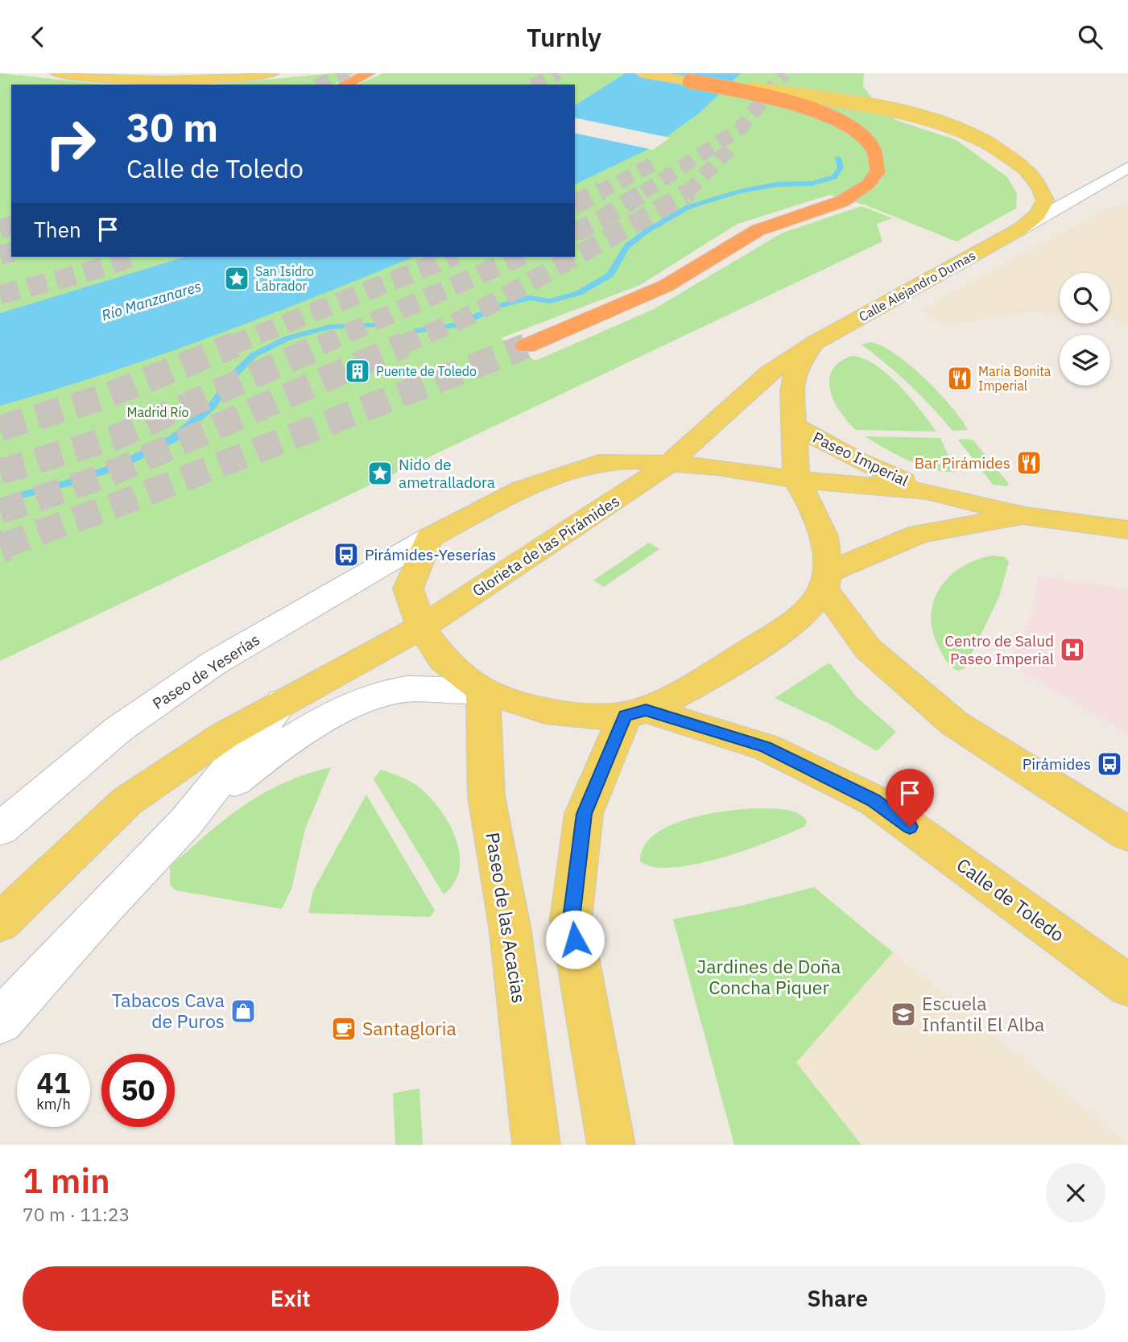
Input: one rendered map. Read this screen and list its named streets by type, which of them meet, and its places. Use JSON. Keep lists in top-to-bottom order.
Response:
{
  "streets": {
    "main road": [
      "Calle Alejandro Dumas",
      "Paseo Imperial",
      "Glorieta de las Pirámides",
      "Calle de Toledo",
      "Paseo de las Acacias"
    ],
    "street": ["Paseo de Yeserías"]
  },
  "crossings": [
    ["Calle Alejandro Dumas", "Paseo Imperial"],
    ["Calle Alejandro Dumas", "Glorieta de las Pirámides"]
  ],
  "water": ["Río Manzanares"],
  "parks": ["Madrid Río", "Jardines de Doña Concha Piquer"],
  "places": {
    "place": ["San Isidro Labrador", "Nido de ametralladora"],
    "building": ["Puente de Toledo"],
    "restaurant": ["María Bonita Imperial", "Bar Pirámides"],
    "bus stop": ["Pirámides-Yeserías", "Pirámides"],
    "hospital": ["Centro de Salud Paseo Imperial"],
    "shop": ["Tabacos Cava de Puros"],
    "school or university": ["Escuela Infantil El Alba"],
    "cafe": ["Santagloria"]
  },
  "page": {
    "header": "Turnly",
    "turn": ["30 m", "Calle de Toledo"],
    "then": "Then",
    "speed": "41 km/h",
    "limit": "50",
    "heading": ["1 min", "70 m · 11:23"],
    "buttons": ["Exit", "Share"]
  }
}
